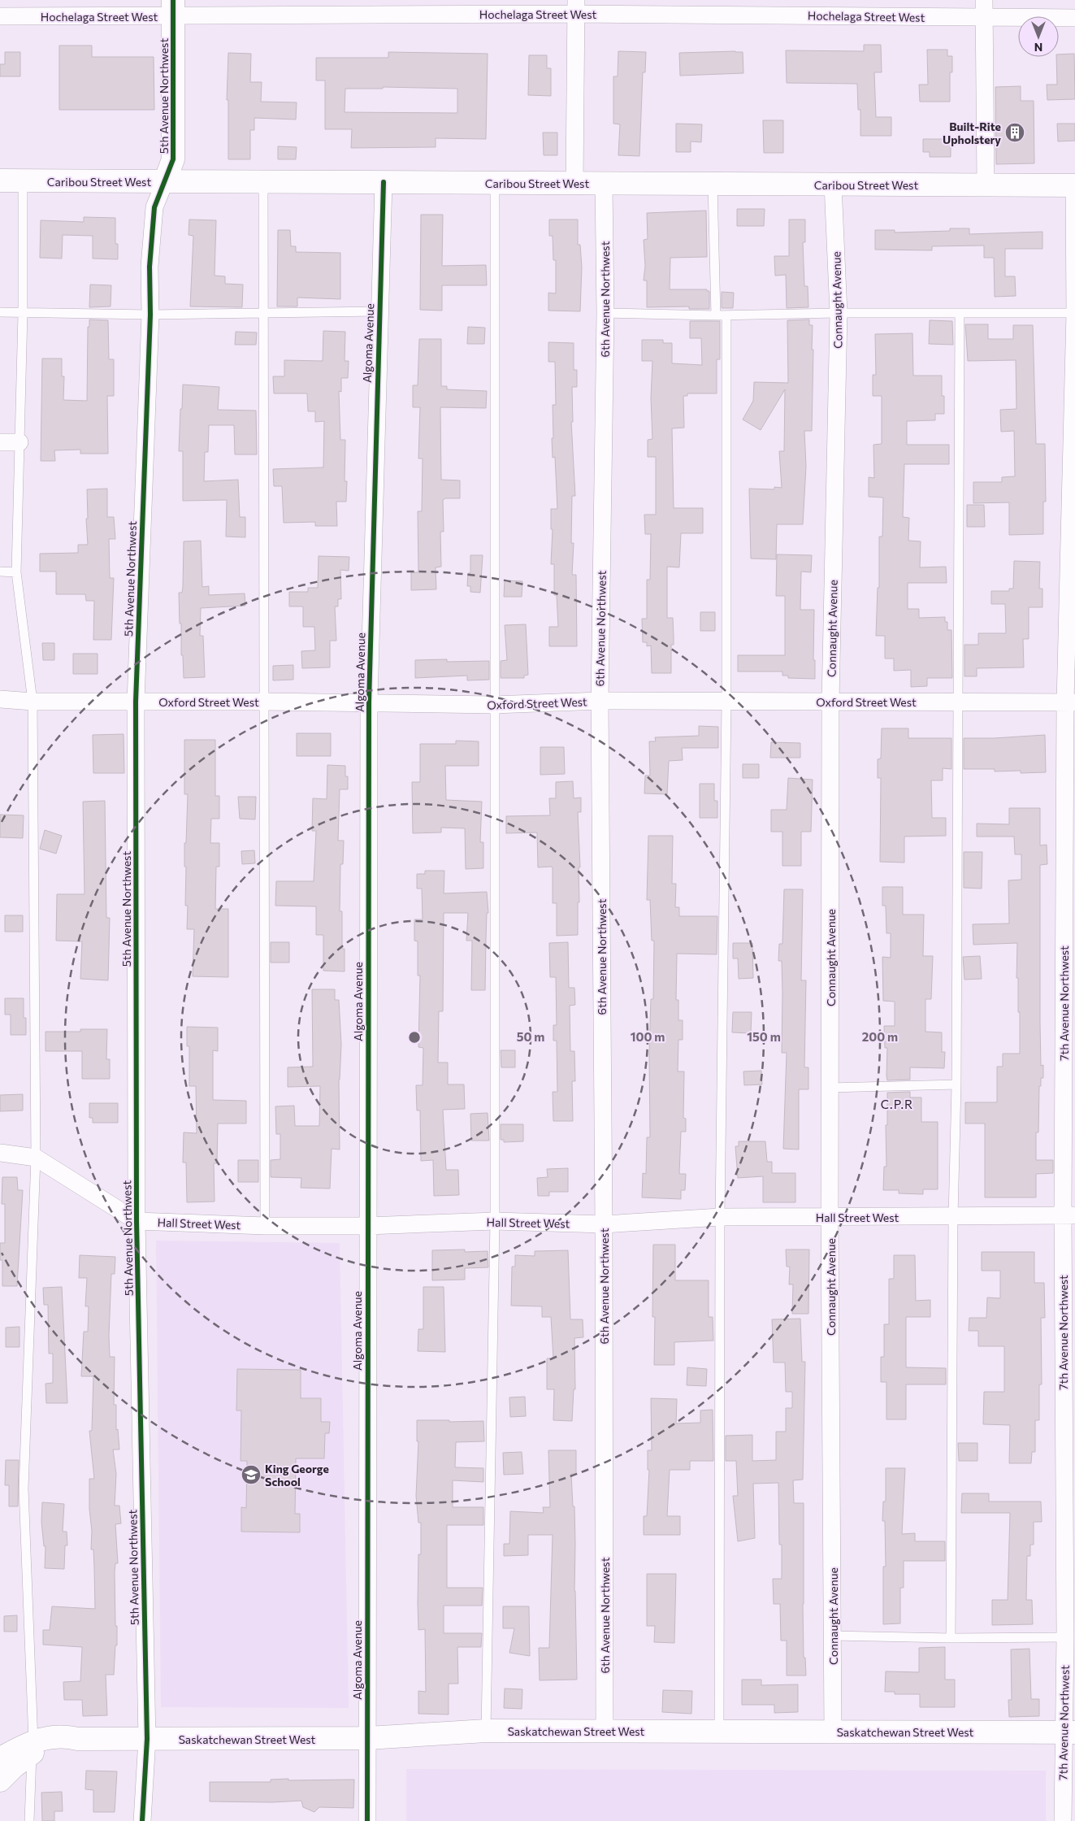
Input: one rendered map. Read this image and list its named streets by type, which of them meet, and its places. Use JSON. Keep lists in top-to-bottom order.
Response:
{
  "streets": {
    "street": [
      "Hochelaga Street West",
      "5th Avenue Northwest",
      "Caribou Street West",
      "6th Avenue Northwest",
      "Connaught Avenue",
      "Algoma Avenue",
      "Oxford Street West",
      "7th Avenue Northwest",
      "Hall Street West",
      "Saskatchewan Street West"
    ]
  },
  "crossings": [
    ["Hochelaga Street West", "5th Avenue Northwest"],
    ["5th Avenue Northwest", "Caribou Street West"],
    ["5th Avenue Northwest", "Oxford Street West"],
    ["5th Avenue Northwest", "Hall Street West"],
    ["5th Avenue Northwest", "Saskatchewan Street West"],
    ["Caribou Street West", "6th Avenue Northwest"],
    ["Caribou Street West", "Connaught Avenue"],
    ["Caribou Street West", "Algoma Avenue"],
    ["Caribou Street West", "7th Avenue Northwest"],
    ["6th Avenue Northwest", "Oxford Street West"],
    ["6th Avenue Northwest", "Hall Street West"],
    ["6th Avenue Northwest", "Saskatchewan Street West"],
    ["Connaught Avenue", "Oxford Street West"],
    ["Connaught Avenue", "Hall Street West"],
    ["Connaught Avenue", "Saskatchewan Street West"],
    ["Algoma Avenue", "Oxford Street West"],
    ["Algoma Avenue", "Hall Street West"],
    ["Algoma Avenue", "Saskatchewan Street West"],
    ["Oxford Street West", "7th Avenue Northwest"],
    ["7th Avenue Northwest", "Hall Street West"],
    ["7th Avenue Northwest", "Saskatchewan Street West"]
  ],
  "districts": ["C.P.R"],
  "places": {
    "building": ["Built-Rite Upholstery"],
    "school or university": ["King George School"]
  },
  "north": "bottom",
  "rings": [
    "50 m",
    "100 m",
    "150 m",
    "200 m"
  ]
}
